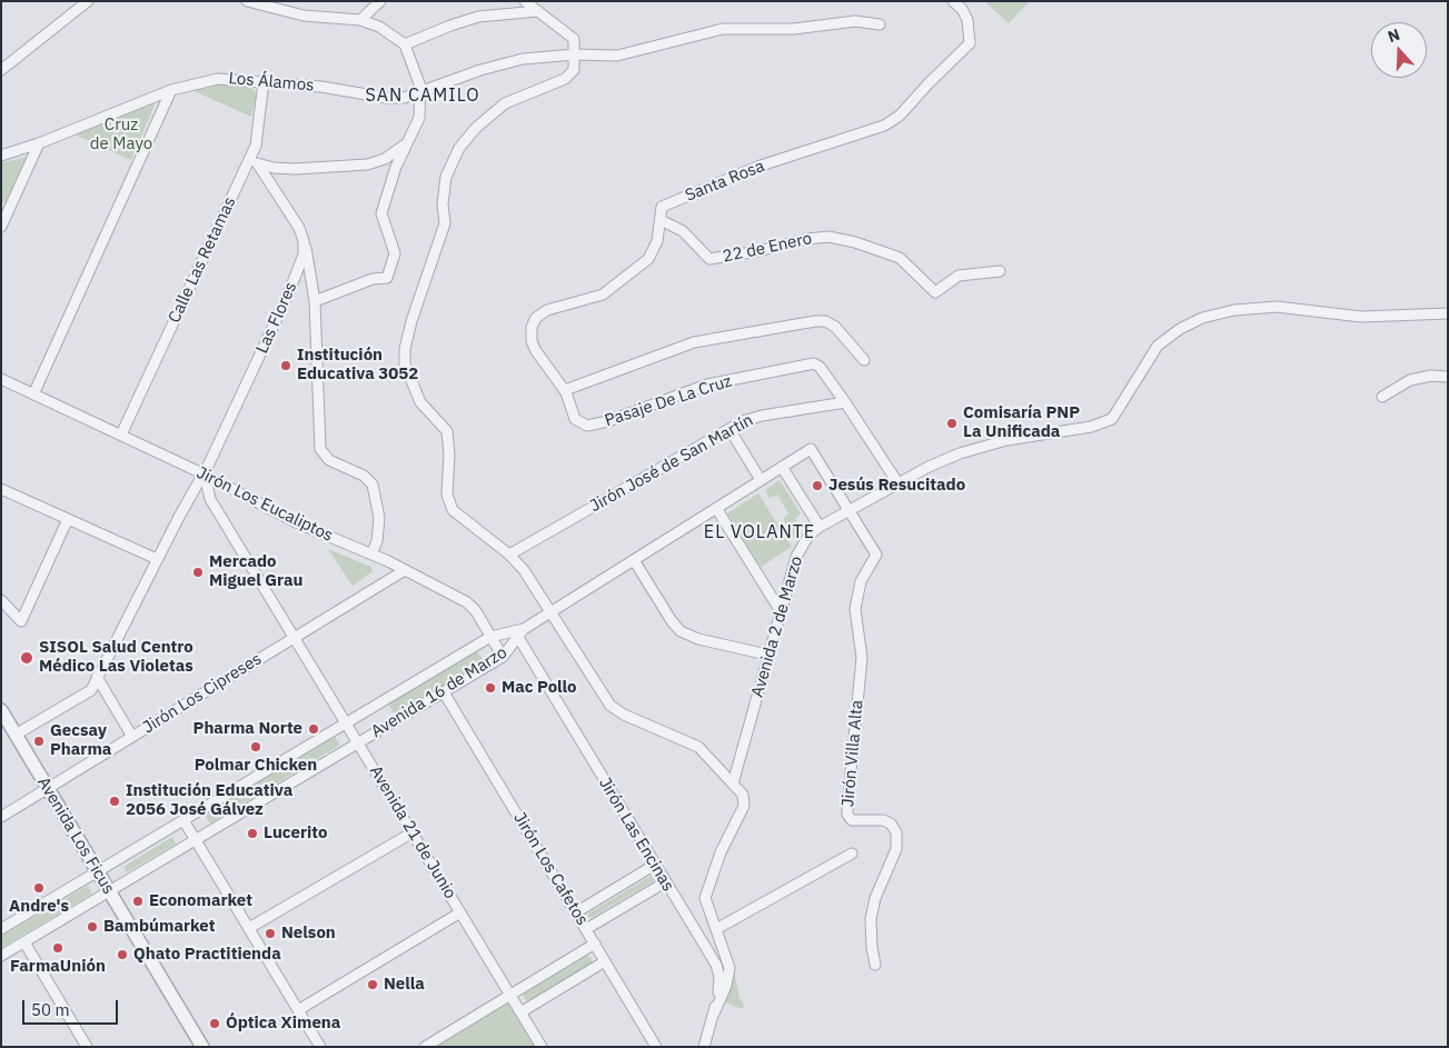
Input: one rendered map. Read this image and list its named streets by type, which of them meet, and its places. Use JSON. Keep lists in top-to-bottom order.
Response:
{
  "streets": {
    "street": [
      "Los Álamos",
      "Santa Rosa",
      "22 de Enero",
      "Calle Las Retamas",
      "Las Flores",
      "Pasaje De La Cruz",
      "Jirón José de San Martín",
      "Jirón Los Eucaliptos",
      "Avenida 2 de Marzo",
      "Avenida 16 de Marzo",
      "Jirón Los Cipreses",
      "Jirón Villa Alta",
      "Avenida 21 de Junio",
      "Jirón Las Encinas",
      "Avenida Los Ficus",
      "Jirón Los Cafetos"
    ]
  },
  "crossings": [
    ["Los Álamos", "Calle Las Retamas"],
    ["Santa Rosa", "22 de Enero"],
    ["Santa Rosa", "Pasaje De La Cruz"],
    ["Calle Las Retamas", "Jirón Los Eucaliptos"],
    ["Las Flores", "Jirón Los Eucaliptos"],
    ["Las Flores", "Avenida 21 de Junio"],
    ["Las Flores", "Avenida Los Ficus"],
    ["Pasaje De La Cruz", "Jirón José de San Martín"],
    ["Pasaje De La Cruz", "Avenida 2 de Marzo"],
    ["Jirón Los Eucaliptos", "Avenida 16 de Marzo"],
    ["Jirón Los Eucaliptos", "Jirón Los Cipreses"],
    ["Jirón Los Eucaliptos", "Avenida 21 de Junio"],
    ["Avenida 2 de Marzo", "Jirón Villa Alta"],
    ["Avenida 16 de Marzo", "Avenida 21 de Junio"],
    ["Avenida 16 de Marzo", "Jirón Las Encinas"],
    ["Avenida 16 de Marzo", "Avenida Los Ficus"],
    ["Avenida 16 de Marzo", "Jirón Los Cafetos"],
    ["Jirón Los Cipreses", "Avenida 21 de Junio"],
    ["Jirón Los Cipreses", "Avenida Los Ficus"]
  ],
  "districts": ["SAN CAMILO", "EL VOLANTE"],
  "parks": ["Cruz de Mayo"],
  "places": [
    "Institución Educativa 3052",
    "Comisaría PNP La Unificada",
    "Jesús Resucitado",
    "Mercado Miguel Grau",
    "SISOL Salud Centro Médico Las Violetas",
    "Mac Pollo",
    "Pharma Norte",
    "Gecsay Pharma",
    "Polmar Chicken",
    "Institución Educativa 2056 José Gálvez",
    "Lucerito",
    "Andre's",
    "Economarket",
    "Bambúmarket",
    "Nelson",
    "FarmaUnión",
    "Qhato Practitienda",
    "Nella",
    "Óptica Ximena"
  ],
  "scale_bar": "50 m",
  "north": "top"
}
